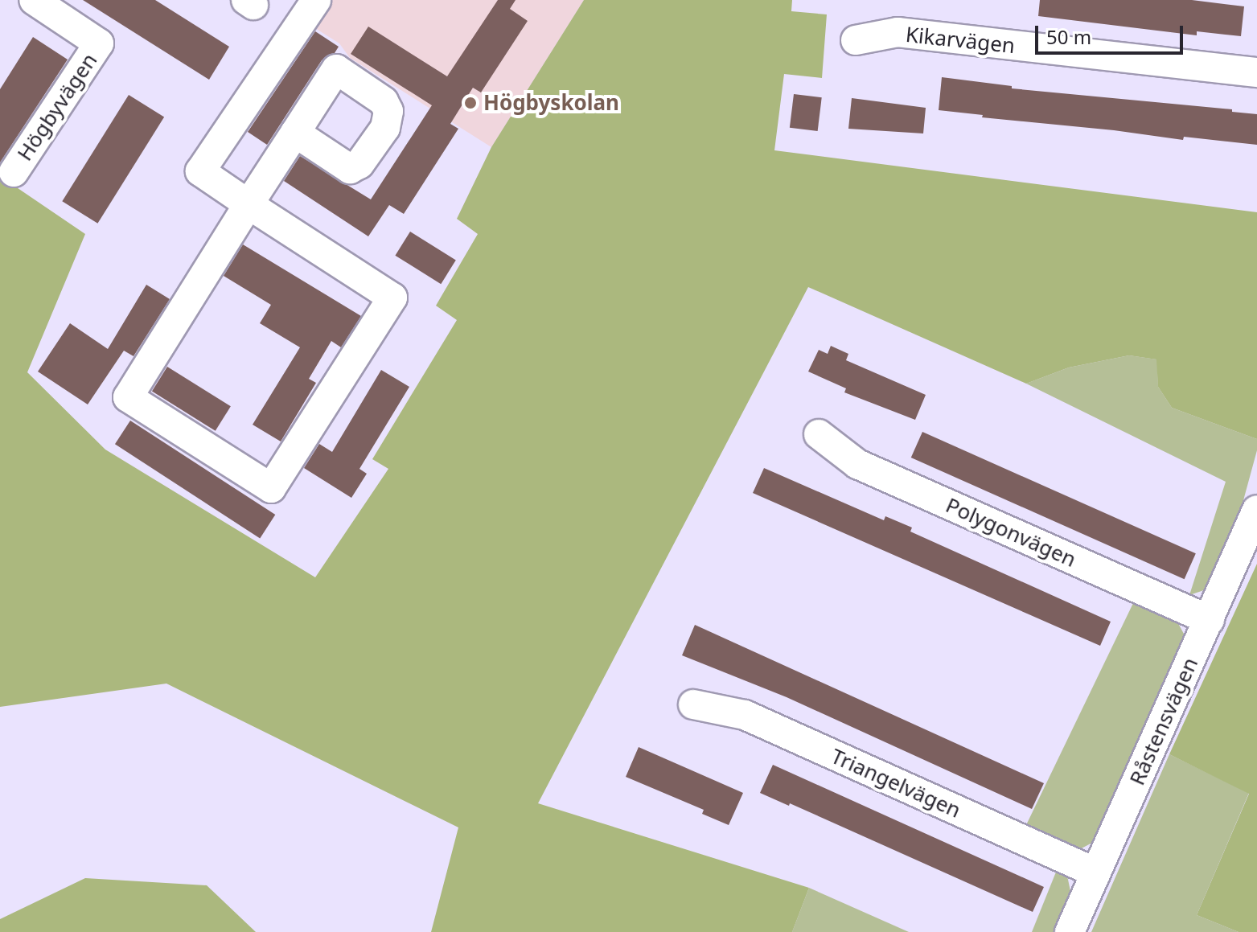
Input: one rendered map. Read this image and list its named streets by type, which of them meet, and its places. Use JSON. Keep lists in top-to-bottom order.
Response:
{
  "streets": {
    "street": [
      "Kikarvägen",
      "Högbyvägen",
      "Polygonvägen",
      "Råstensvägen",
      "Triangelvägen"
    ]
  },
  "crossings": [
    ["Polygonvägen", "Råstensvägen"],
    ["Råstensvägen", "Triangelvägen"]
  ],
  "places": ["Högbyskolan"],
  "scale_bar": "50 m"
}
